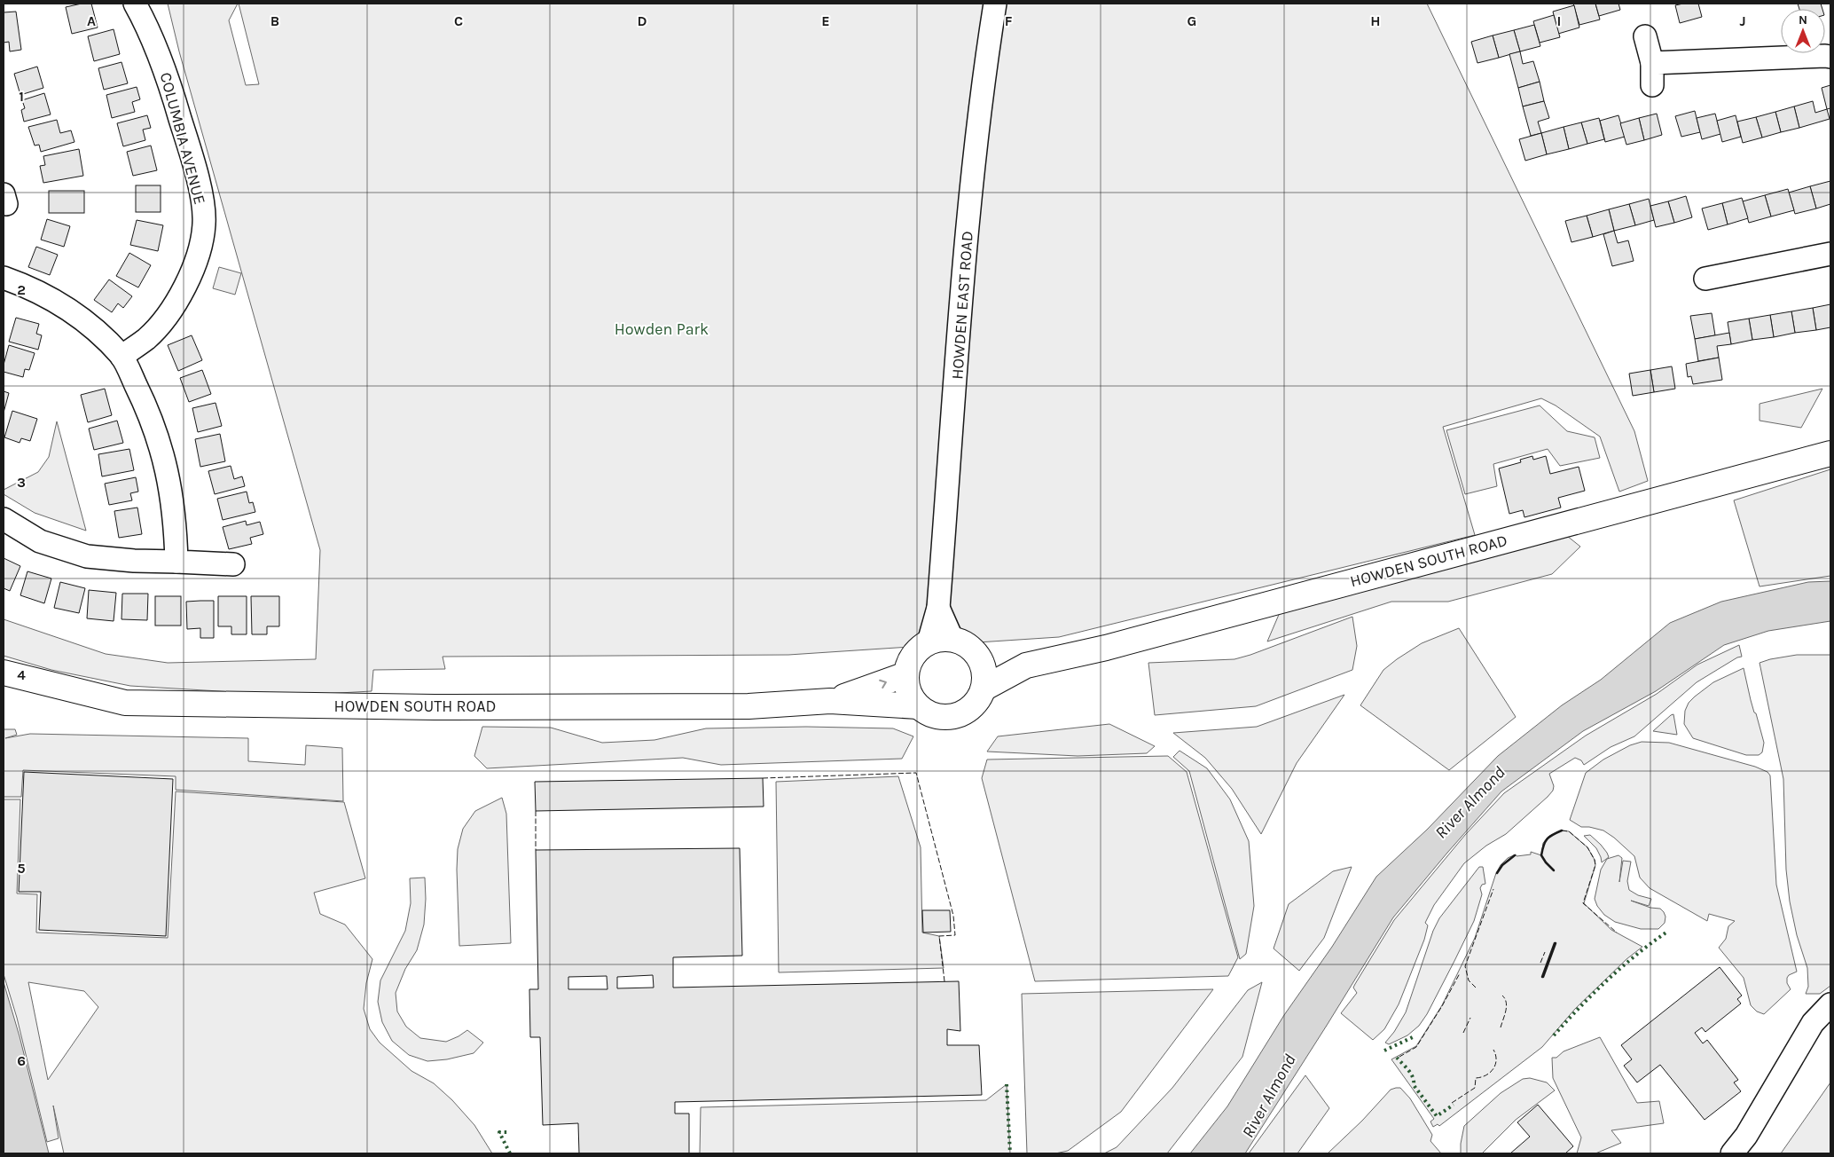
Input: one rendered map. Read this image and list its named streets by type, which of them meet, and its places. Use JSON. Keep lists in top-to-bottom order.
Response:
{
  "streets": {
    "main road": ["HOWDEN SOUTH ROAD"],
    "street": ["COLUMBIA AVENUE", "HOWDEN EAST ROAD"]
  },
  "crossings": [
    ["HOWDEN EAST ROAD", "HOWDEN SOUTH ROAD"]
  ],
  "water": ["River Almond"],
  "parks": ["Howden Park"],
  "north": "top",
  "grid": {
    "columns": [
      "A",
      "B",
      "C",
      "D",
      "E",
      "F",
      "G",
      "H",
      "I",
      "J"
    ],
    "rows": [
      "1",
      "2",
      "3",
      "4",
      "5",
      "6"
    ]
  }
}
